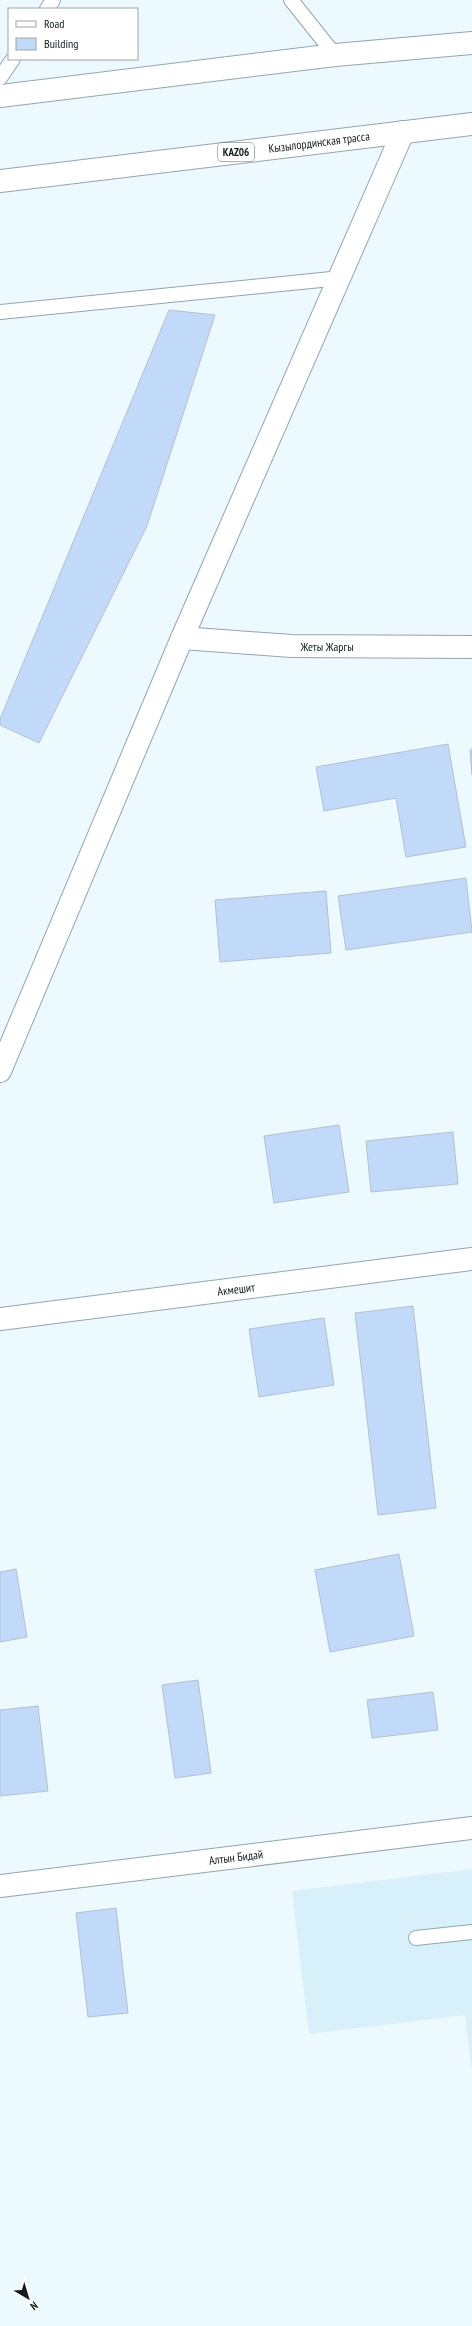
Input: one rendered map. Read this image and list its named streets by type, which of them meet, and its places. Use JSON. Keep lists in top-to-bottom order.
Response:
{
  "streets": {
    "main road": [
      "Кызылординская трасса",
      "KАZ06",
      "Жеты Жаргы",
      "Акмешит",
      "Алтын Бидай"
    ]
  },
  "legend": ["Road", "Building"],
  "north": "bottom right"
}
